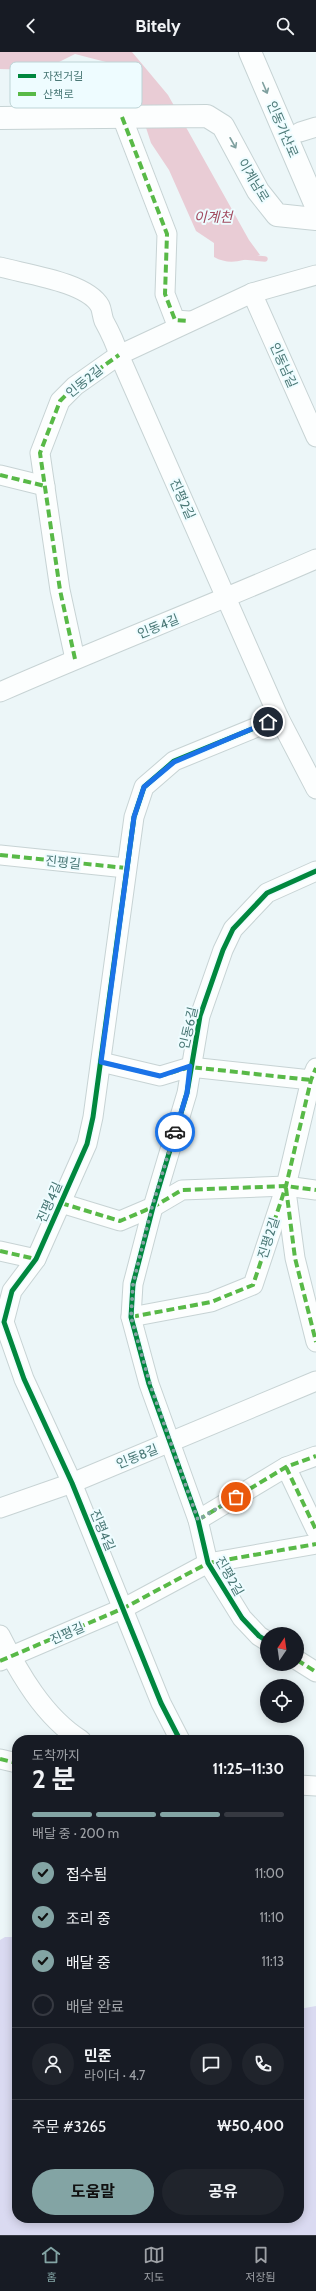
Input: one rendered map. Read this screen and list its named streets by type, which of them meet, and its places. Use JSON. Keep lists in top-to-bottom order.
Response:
{
  "streets": {
    "street": [
      "인동가산로",
      "이계남로",
      "인동남길",
      "인동2길",
      "진평2길",
      "인동4길",
      "진평길",
      "인동6길",
      "진평4길",
      "인동8길"
    ]
  },
  "crossings": [
    ["인동남길", "인동2길"],
    ["인동2길", "진평2길"],
    ["인동2길", "인동4길"],
    ["진평2길", "인동4길"],
    ["진평2길", "인동6길"],
    ["진평2길", "진평4길"],
    ["진평2길", "인동8길"],
    ["진평길", "진평4길"],
    ["인동6길", "진평4길"],
    ["인동6길", "인동8길"],
    ["진평4길", "인동8길"]
  ],
  "one_way": ["이계남로"],
  "water": ["이계천"],
  "legend": ["자전거길", "산책로"],
  "north": "top",
  "page": {
    "header": "Bitely",
    "heading": ["2 분", "도착까지", "11:25–11:30"],
    "panel": [
      "민준",
      "라이더 · 4.7",
      "주문 #3265",
      "₩50,400"
    ],
    "bar": "배달 중 · 200 m",
    "list": [
      ["접수됨", "11:00"],
      ["조리 중", "11:10"],
      ["배달 중", "11:13"],
      "배달 완료"
    ],
    "buttons": ["도움말", "공유"],
    "tabs": ["홈", "지도", "저장됨"]
  }
}
